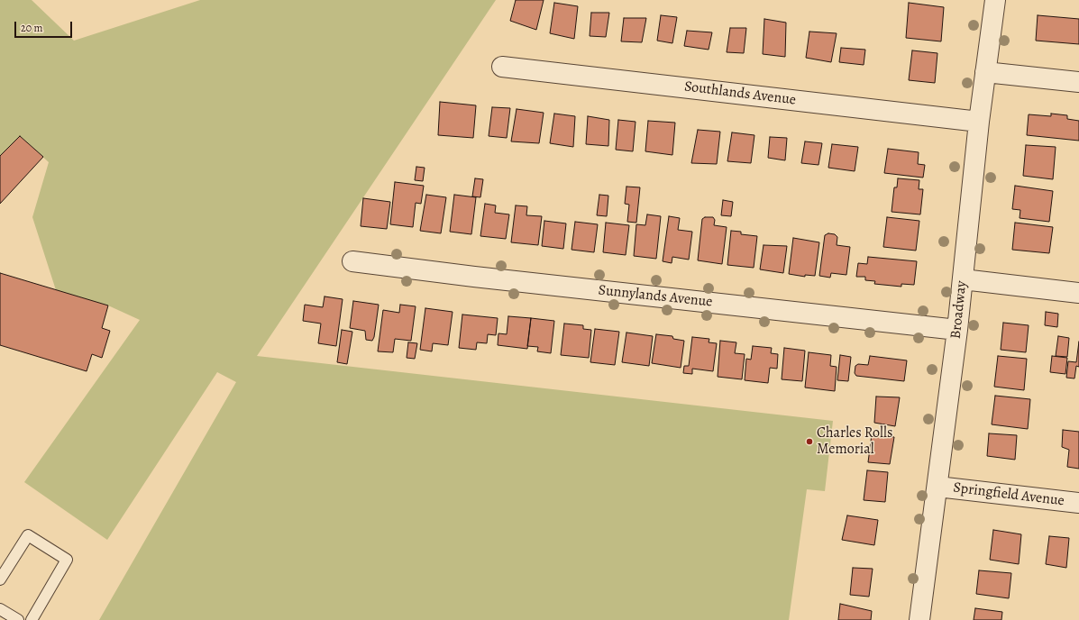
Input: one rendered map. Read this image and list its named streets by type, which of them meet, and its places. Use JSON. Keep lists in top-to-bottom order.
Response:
{
  "streets": {
    "street": [
      "Southlands Avenue",
      "Sunnylands Avenue",
      "Broadway",
      "Springfield Avenue"
    ]
  },
  "crossings": [
    ["Southlands Avenue", "Broadway"],
    ["Sunnylands Avenue", "Broadway"],
    ["Broadway", "Springfield Avenue"]
  ],
  "places": ["Charles Rolls Memorial"],
  "scale_bar": "20 m"
}
